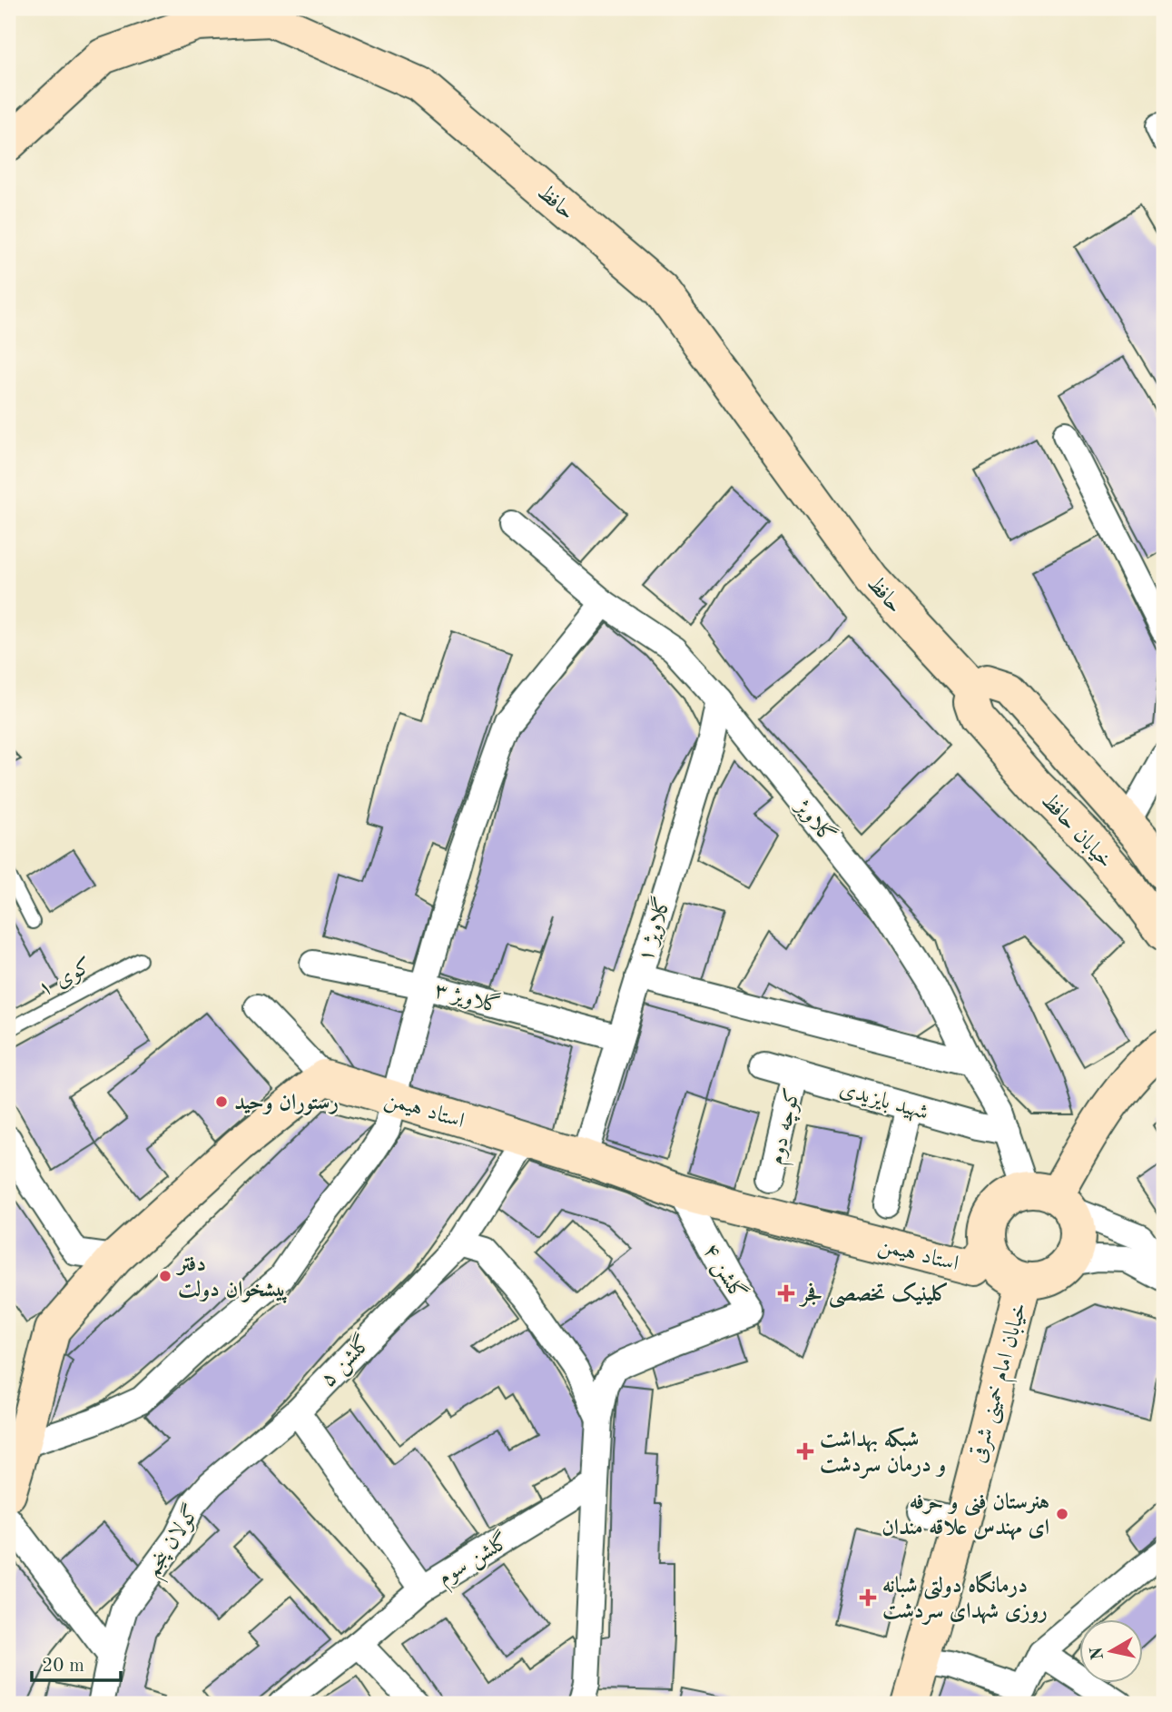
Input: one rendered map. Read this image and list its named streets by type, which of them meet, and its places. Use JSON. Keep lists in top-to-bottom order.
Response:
{
  "streets": {
    "main road": [
      "حافظ",
      "خیابان حافظ",
      "استاد هیمن",
      "خیابان امام خمینی شرقی"
    ],
    "street": [
      "گلاویژ",
      "گلاویژ ۱",
      "گلاویژ ۳",
      "شهید بایزیدی",
      "کوچه دوم",
      "گلشن ۴",
      "گلشن ۵",
      "گولان پنجم",
      "گلشن سوم"
    ],
    "lane": ["کوی ۱"]
  },
  "crossings": [
    ["حافظ", "خیابان حافظ"],
    ["گلاویژ", "گلاویژ ۱"],
    ["گلاویژ", "شهید بایزیدی"],
    ["گلاویژ", "استاد هیمن"],
    ["گلاویژ", "خیابان امام خمینی شرقی"],
    ["گلاویژ ۱", "گلاویژ ۳"],
    ["گلاویژ ۱", "استاد هیمن"],
    ["شهید بایزیدی", "کوچه دوم"],
    ["استاد هیمن", "گلشن ۴"],
    ["استاد هیمن", "گلشن ۵"],
    ["استاد هیمن", "خیابان امام خمینی شرقی"],
    ["گلشن ۵", "گولان پنجم"]
  ],
  "places": {
    "other": ["رستوران وحید", "دفتر پیشخوان دولت", "هنرستان فنی و حرفه ای مهندس علاقه مندان"],
    "health": ["کلینیک تخصصی فجر", "شبکه بهداشت و درمان سردشت", "درمانگاه دولتی شبانه روزی شهدای سردشت"]
  },
  "scale_bar": "20 m",
  "north": "left"
}
